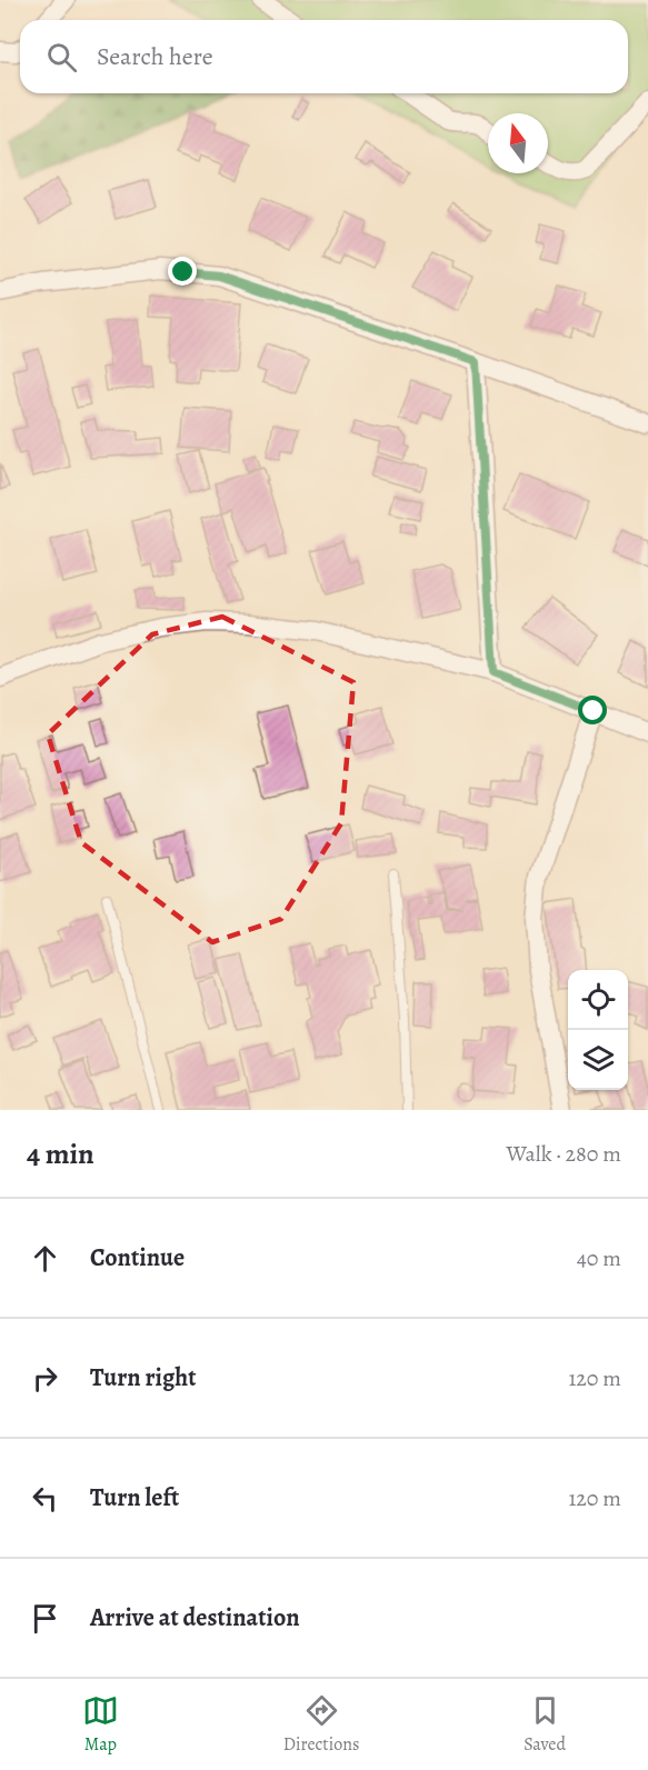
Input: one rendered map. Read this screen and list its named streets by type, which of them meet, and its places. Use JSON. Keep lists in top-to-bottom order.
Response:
{
  "north": "top",
  "page": {
    "search": "Search here",
    "heading": ["4 min", "Walk · 280 m"],
    "list": [
      ["Continue", "40 m"],
      ["Turn right", "120 m"],
      ["Turn left", "120 m"],
      "Arrive at destination"
    ],
    "nav": ["Map", "Directions", "Saved"]
  }
}
